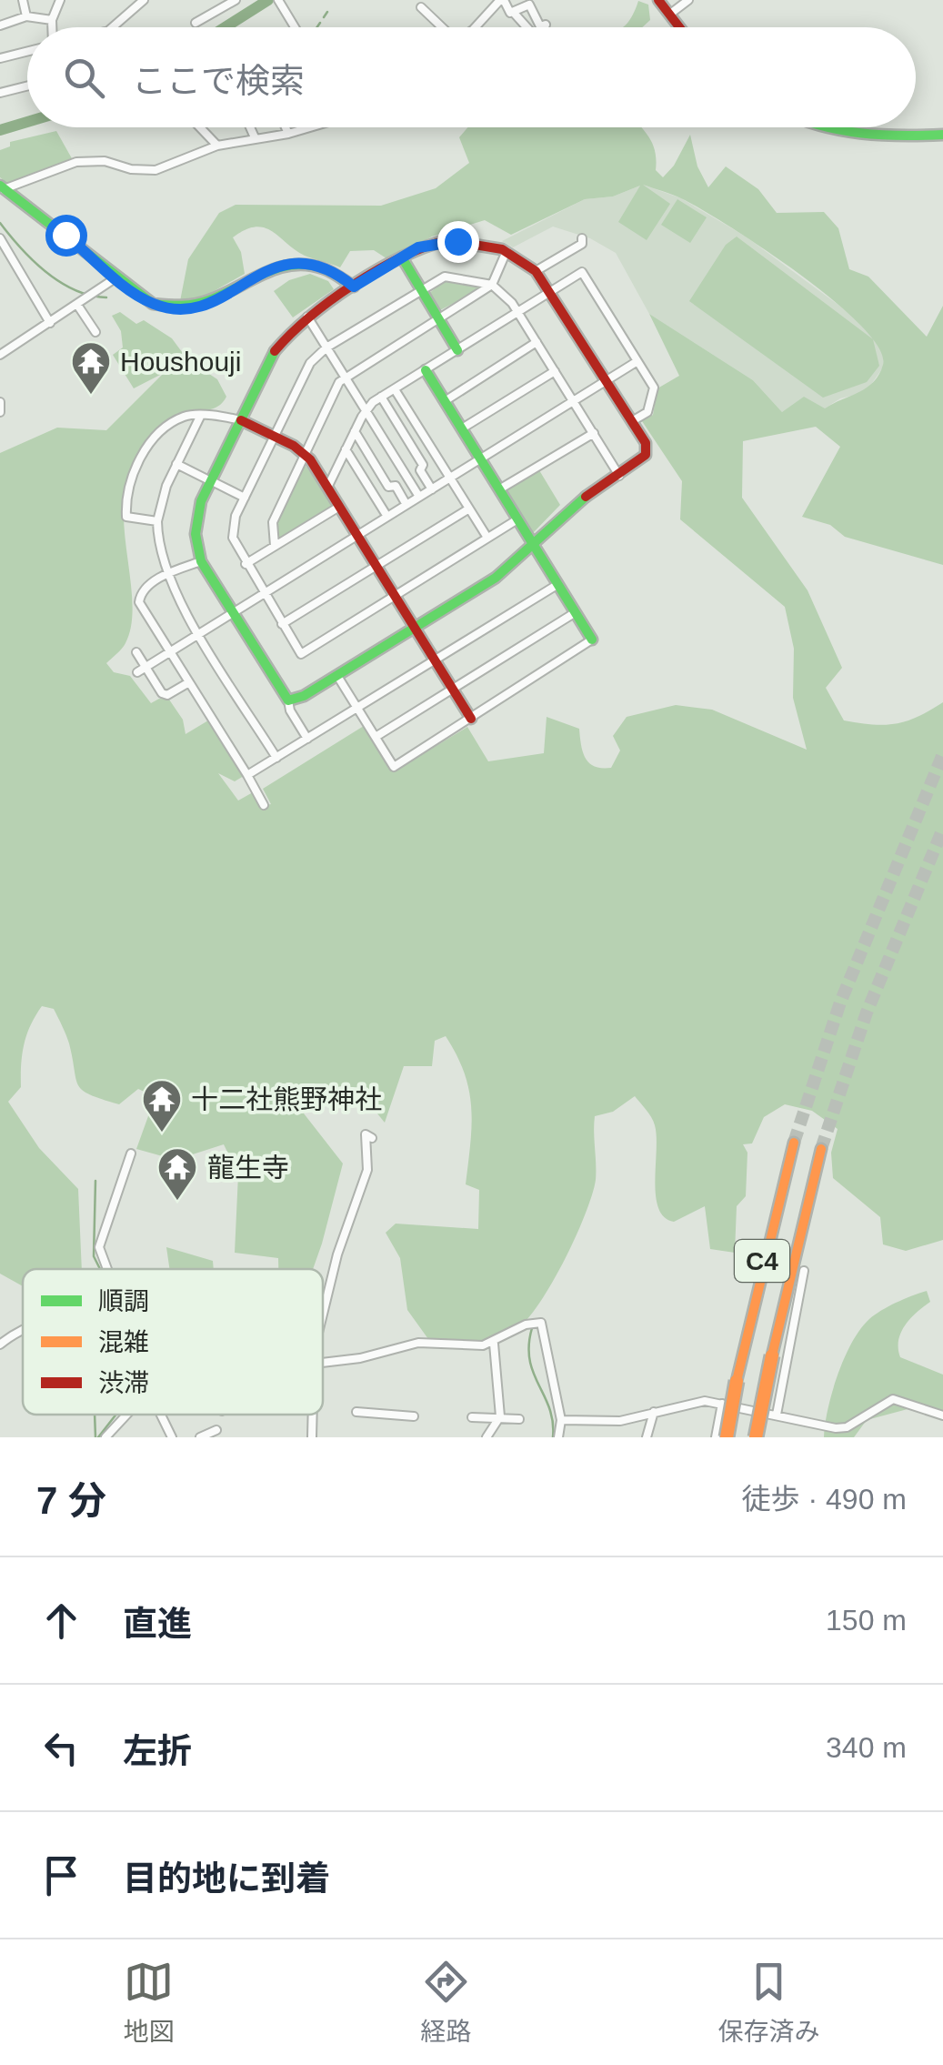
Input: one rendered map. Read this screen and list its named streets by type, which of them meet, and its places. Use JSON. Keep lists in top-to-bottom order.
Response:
{
  "streets": {
    "main road": ["C4"]
  },
  "places": {
    "temple": ["Houshouji", "十二社熊野神社", "龍生寺"]
  },
  "legend": ["順調", "混雑", "渋滞"],
  "page": {
    "search": "ここで検索",
    "heading": ["7 分", "徒歩 · 490 m"],
    "list": [
      ["直進", "150 m"],
      ["左折", "340 m"],
      "目的地に到着"
    ],
    "nav": ["地図", "経路", "保存済み"]
  }
}
